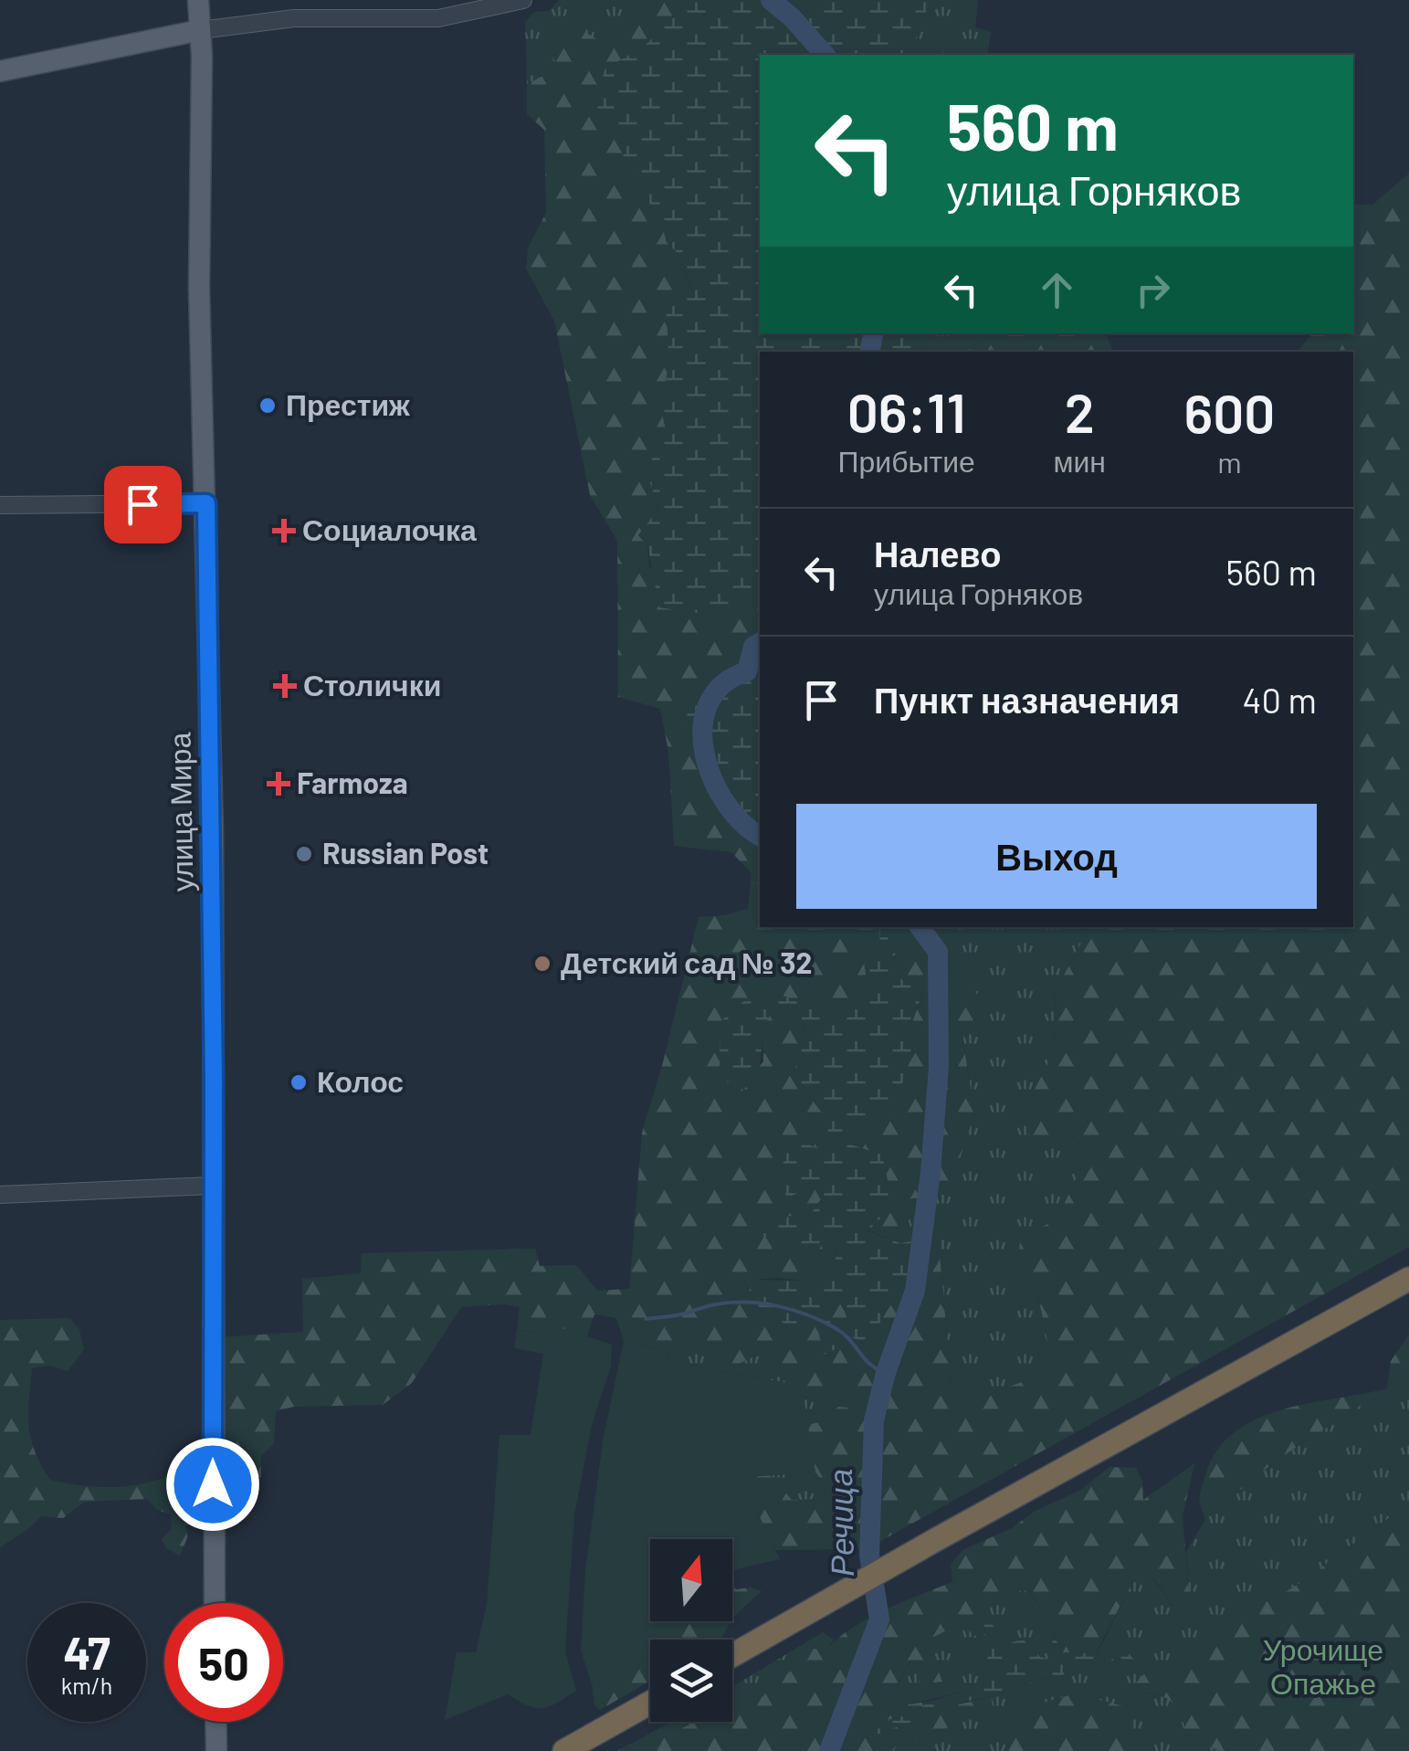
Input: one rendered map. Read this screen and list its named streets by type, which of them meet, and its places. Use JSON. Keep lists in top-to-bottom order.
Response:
{
  "streets": {
    "main road": ["улица Мира"]
  },
  "water": ["Речица"],
  "parks": ["Урочище Опажье"],
  "places": {
    "other": [
      "Престиж",
      "Russian Post",
      "Детский сад № 32",
      "Колос"
    ],
    "health": ["Социалочка", "Столички", "Farmoza"]
  },
  "north": "top",
  "page": {
    "turn": ["560 m", "улица Горняков"],
    "eta": [
      "06:11",
      "Прибытие",
      "2",
      "мин",
      "600",
      "m"
    ],
    "list": [
      {
        "name": "Налево",
        "note": "улица Горняков",
        "value": "560 m"
      },
      {
        "name": "Пункт назначения",
        "value": "40 m"
      }
    ],
    "buttons": "Выход",
    "speed": "47 km/h",
    "limit": "50"
  }
}
